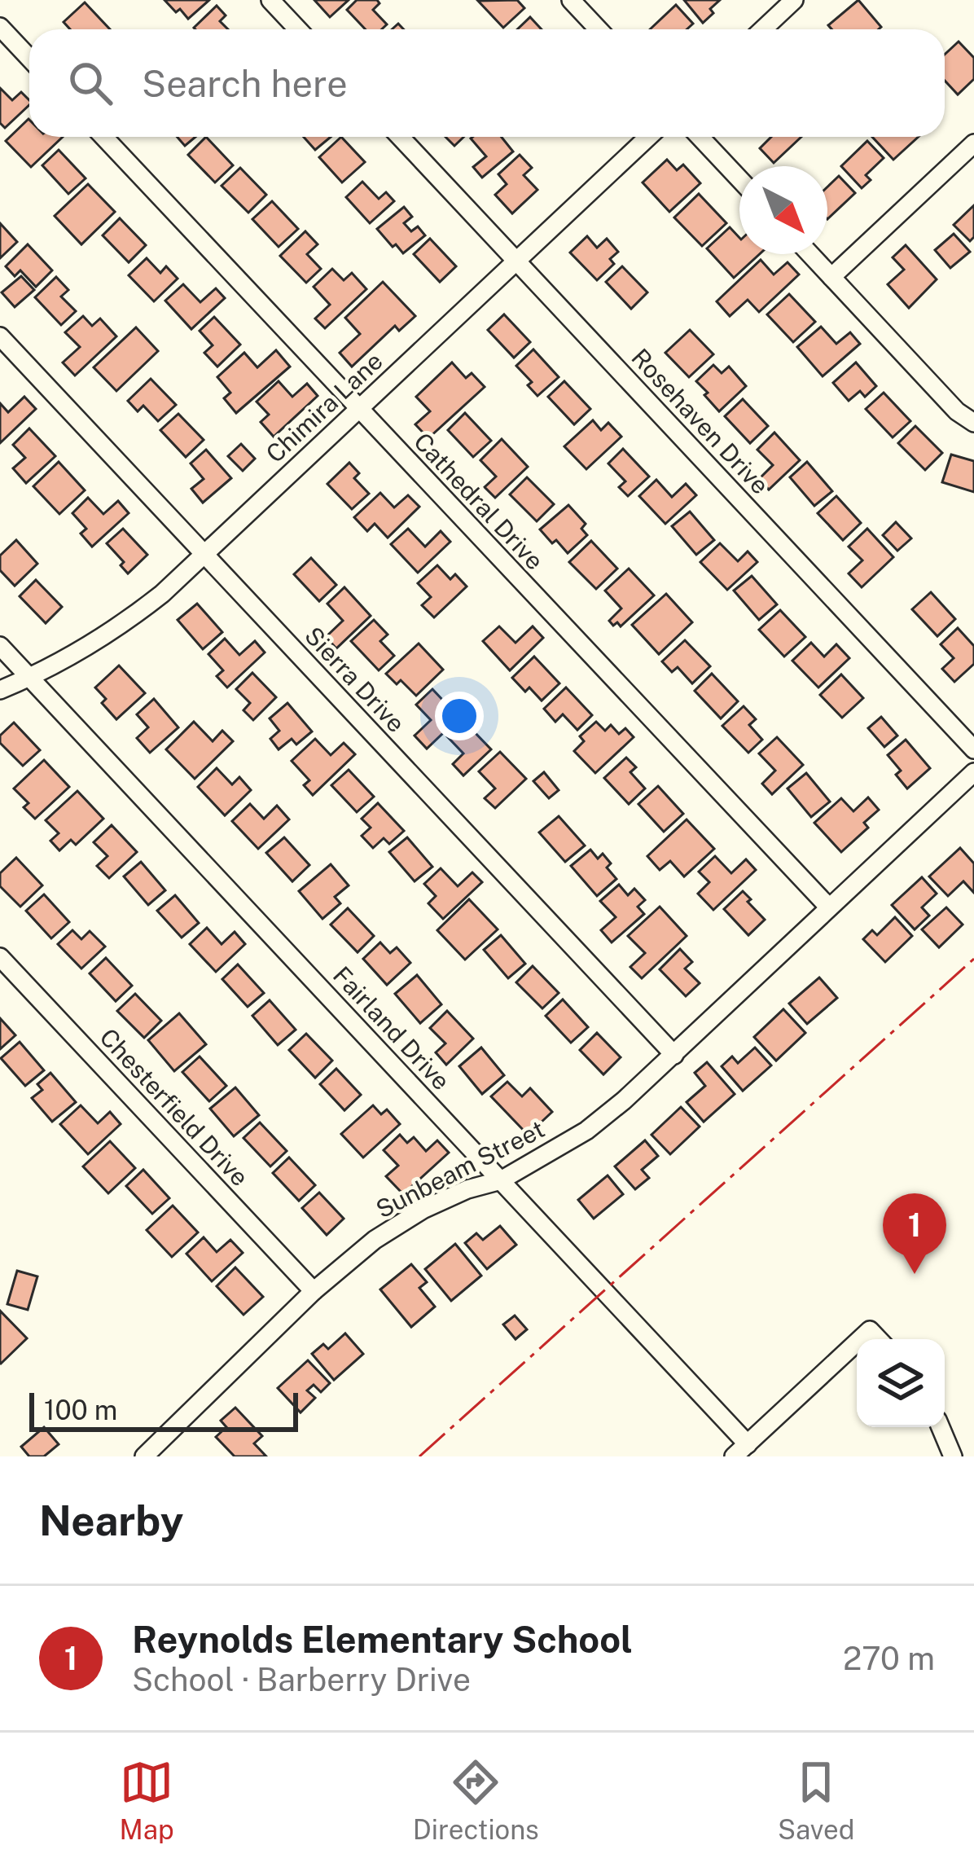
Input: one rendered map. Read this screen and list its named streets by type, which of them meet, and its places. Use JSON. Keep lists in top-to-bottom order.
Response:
{
  "streets": {
    "street": [
      "Chimira Lane",
      "Rosehaven Drive",
      "Cathedral Drive",
      "Sierra Drive",
      "Fairland Drive",
      "Chesterfield Drive",
      "Sunbeam Street"
    ]
  },
  "crossings": [
    ["Chimira Lane", "Rosehaven Drive"],
    ["Chimira Lane", "Cathedral Drive"],
    ["Chimira Lane", "Sierra Drive"],
    ["Chimira Lane", "Fairland Drive"],
    ["Cathedral Drive", "Sunbeam Street"],
    ["Sierra Drive", "Sunbeam Street"],
    ["Fairland Drive", "Sunbeam Street"],
    ["Chesterfield Drive", "Sunbeam Street"]
  ],
  "scale_bar": "100 m",
  "north": "bottom right",
  "page": {
    "search": "Search here",
    "pins": "1",
    "scale": "100 m",
    "heading": "Nearby",
    "list": [
      {
        "mark": "1",
        "name": "Reynolds Elementary School",
        "note": "School · Barberry Drive",
        "value": "270 m"
      }
    ],
    "nav": ["Map", "Directions", "Saved"]
  }
}
